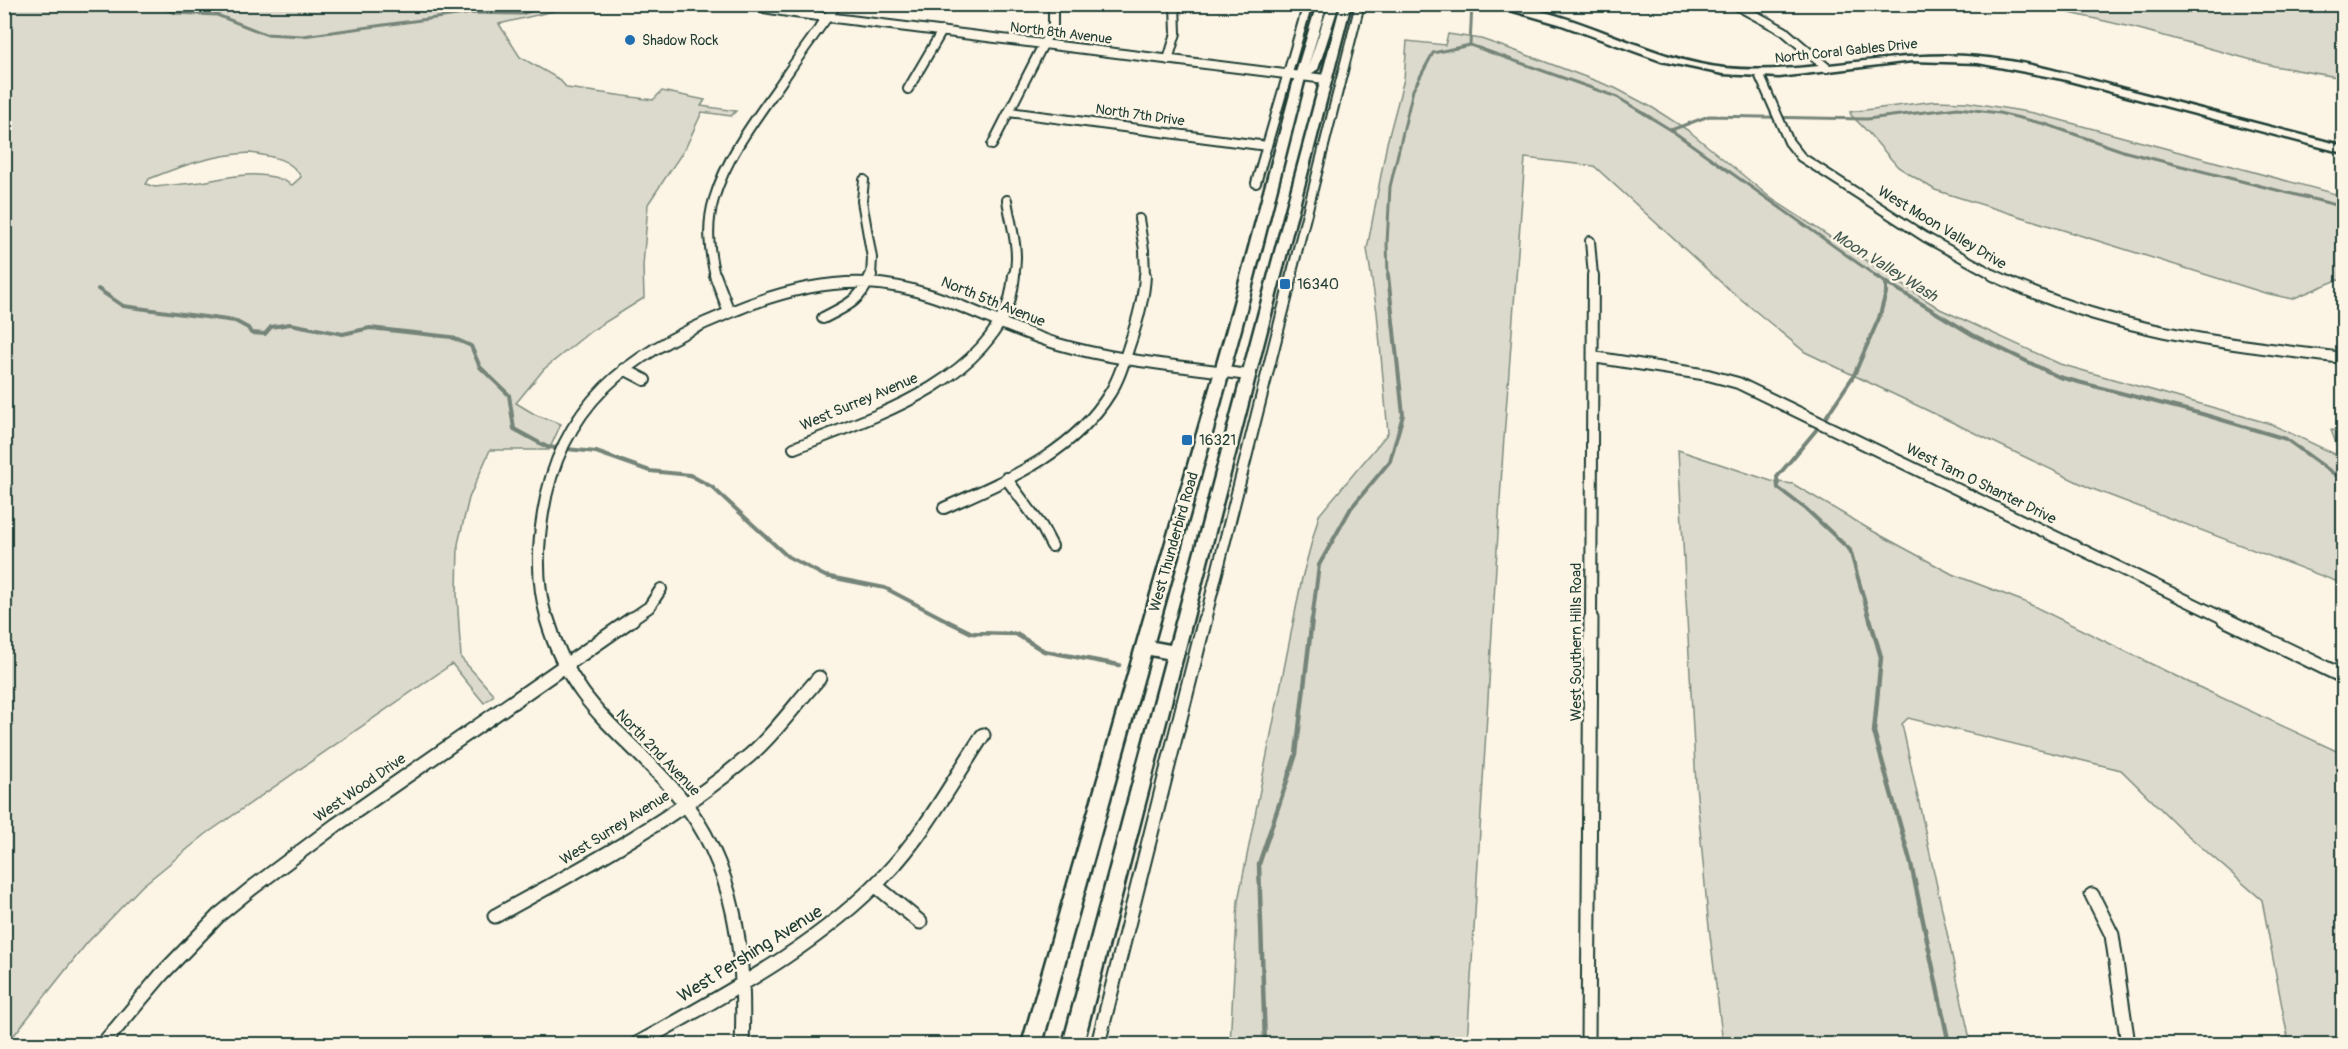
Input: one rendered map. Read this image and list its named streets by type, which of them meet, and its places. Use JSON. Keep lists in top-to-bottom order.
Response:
{
  "streets": {
    "main road": ["North Coral Gables Drive", "West Thunderbird Road"],
    "street": [
      "North 8th Avenue",
      "North 7th Drive",
      "West Moon Valley Drive",
      "North 5th Avenue",
      "West Surrey Avenue",
      "West Tam O Shanter Drive",
      "West Southern Hills Road",
      "North 2nd Avenue",
      "West Wood Drive",
      "West Pershing Avenue"
    ]
  },
  "crossings": [
    ["North 8th Avenue", "West Thunderbird Road"],
    ["North Coral Gables Drive", "West Moon Valley Drive"],
    ["North 7th Drive", "West Thunderbird Road"],
    ["North 5th Avenue", "West Surrey Avenue"],
    ["North 5th Avenue", "West Thunderbird Road"],
    ["North 5th Avenue", "North 2nd Avenue"],
    ["West Surrey Avenue", "North 2nd Avenue"],
    ["West Tam O Shanter Drive", "West Southern Hills Road"],
    ["North 2nd Avenue", "West Wood Drive"],
    ["North 2nd Avenue", "West Pershing Avenue"]
  ],
  "water": ["Moon Valley Wash"],
  "places": {
    "other": ["Shadow Rock"],
    "transit": ["16340", "16321"]
  }
}
